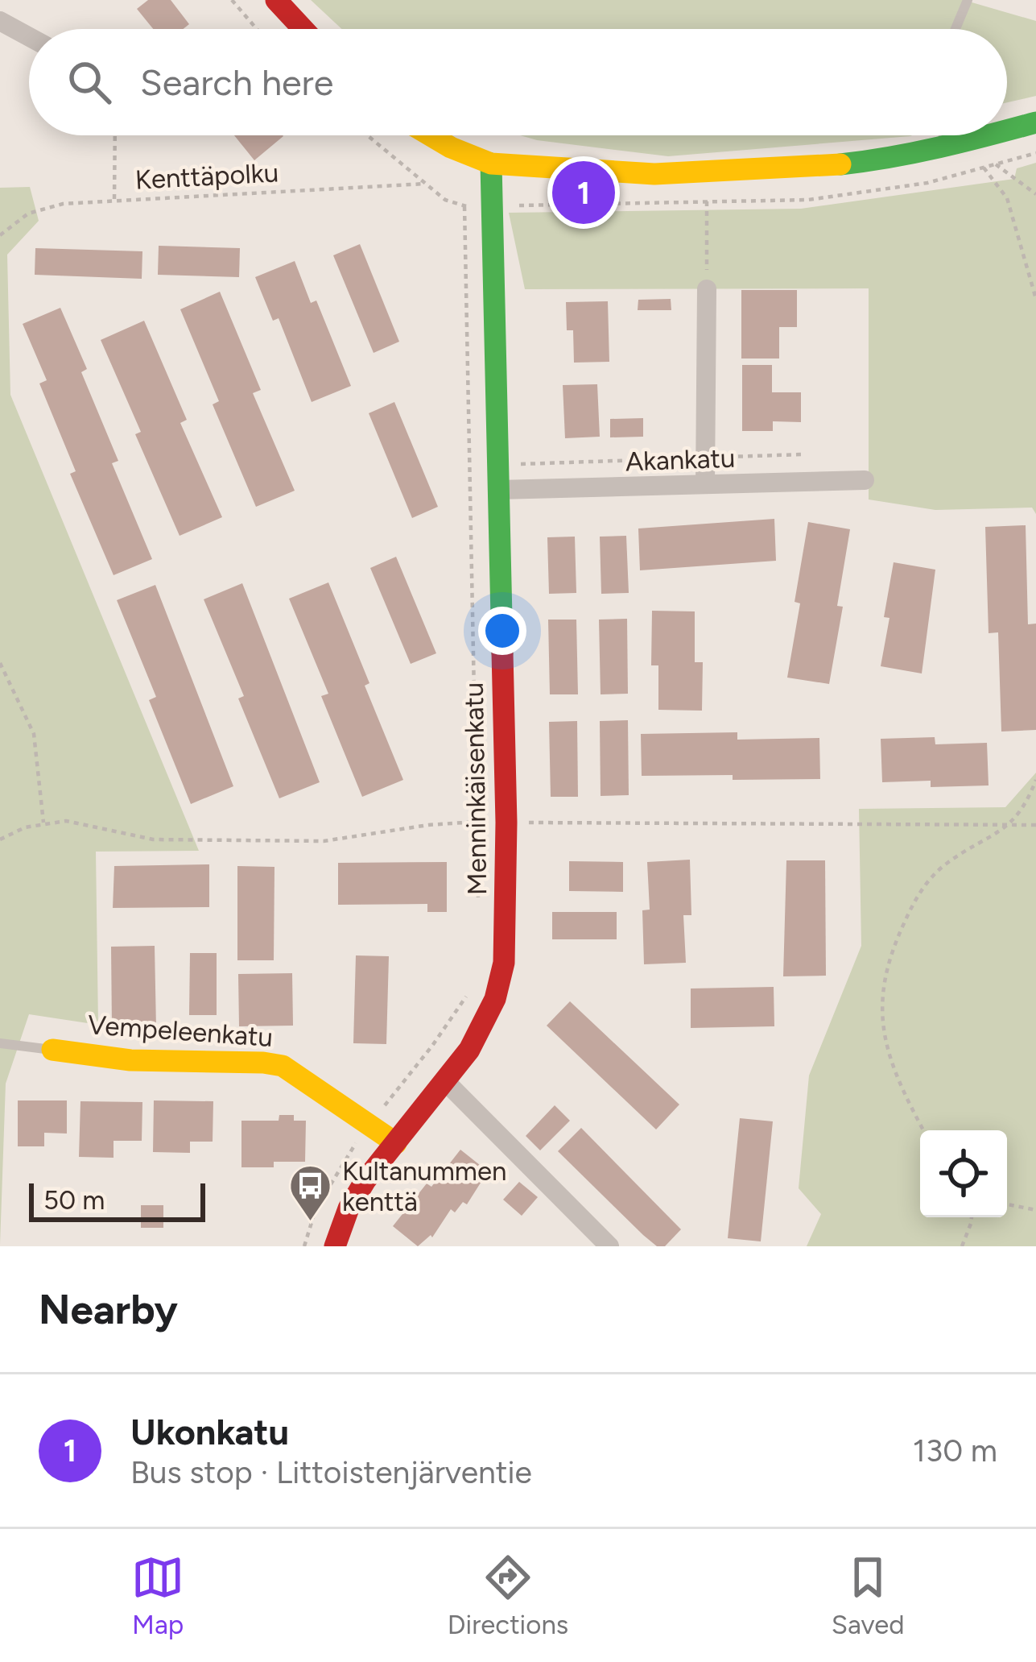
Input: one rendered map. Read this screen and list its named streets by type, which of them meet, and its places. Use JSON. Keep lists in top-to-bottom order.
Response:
{
  "streets": {
    "street": ["Akankatu", "Menninkäisenkatu", "Vempeleenkatu"],
    "path": ["Kenttäpolku"]
  },
  "crossings": [
    ["Akankatu", "Menninkäisenkatu"],
    ["Menninkäisenkatu", "Vempeleenkatu"]
  ],
  "places": {
    "bus stop": ["Kultanummen kenttä"]
  },
  "scale_bar": "50 m",
  "page": {
    "search": "Search here",
    "pins": "1",
    "scale": "50 m",
    "heading": "Nearby",
    "list": [
      {
        "mark": "1",
        "name": "Ukonkatu",
        "note": "Bus stop · Littoistenjärventie",
        "value": "130 m"
      }
    ],
    "nav": ["Map", "Directions", "Saved"]
  }
}
